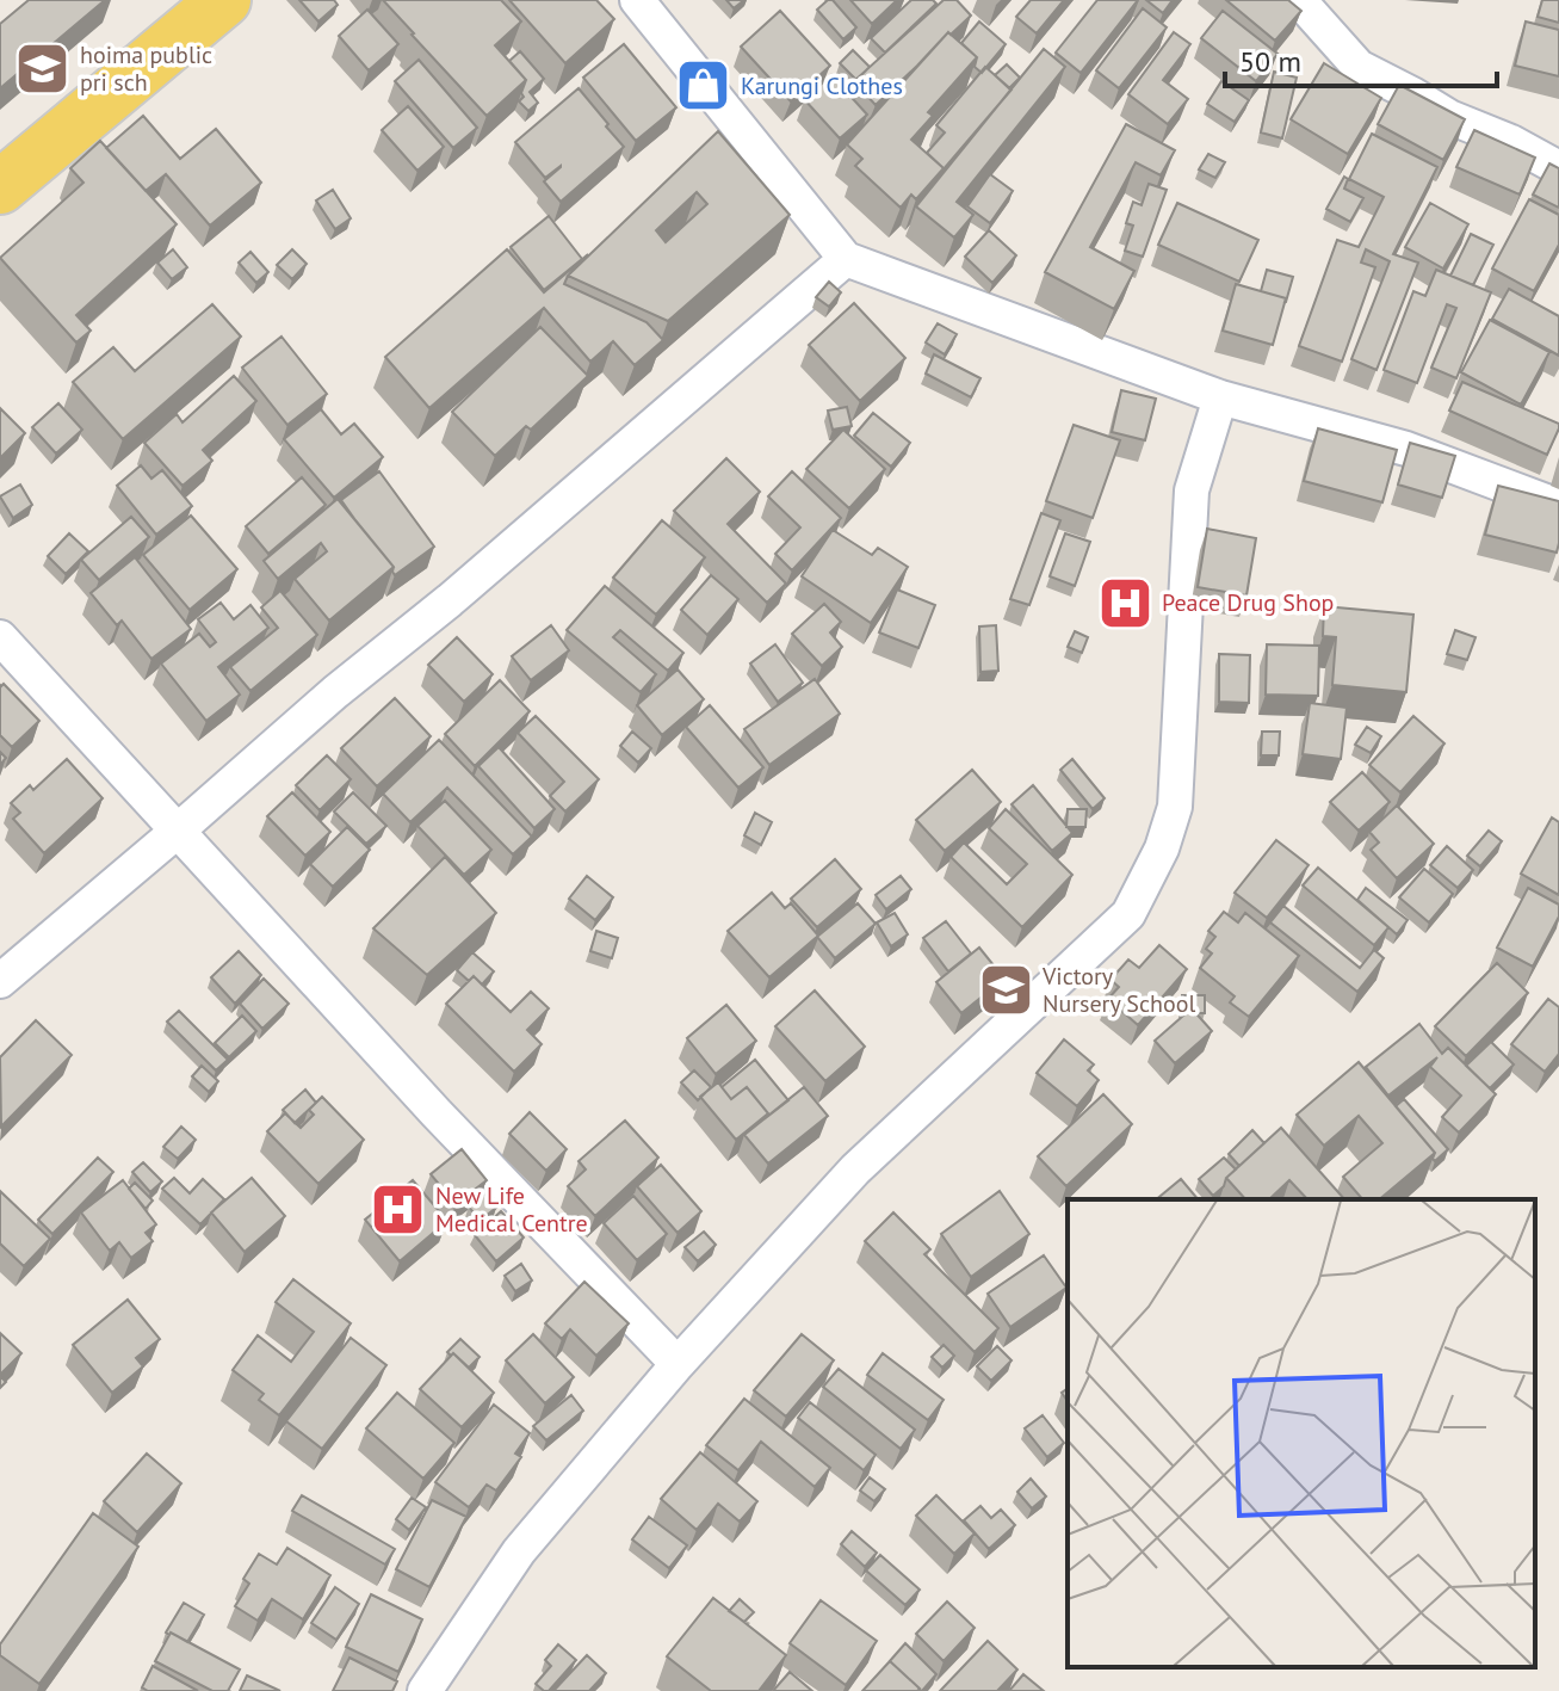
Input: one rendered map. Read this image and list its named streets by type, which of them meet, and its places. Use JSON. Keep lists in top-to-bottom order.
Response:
{
  "places": {
    "school or university": ["hoima public pri sch", "Victory Nursery School"],
    "shop": ["Karungi Clothes"],
    "hospital": ["Peace Drug Shop", "New Life Medical Centre"]
  },
  "scale_bar": "50 m"
}
